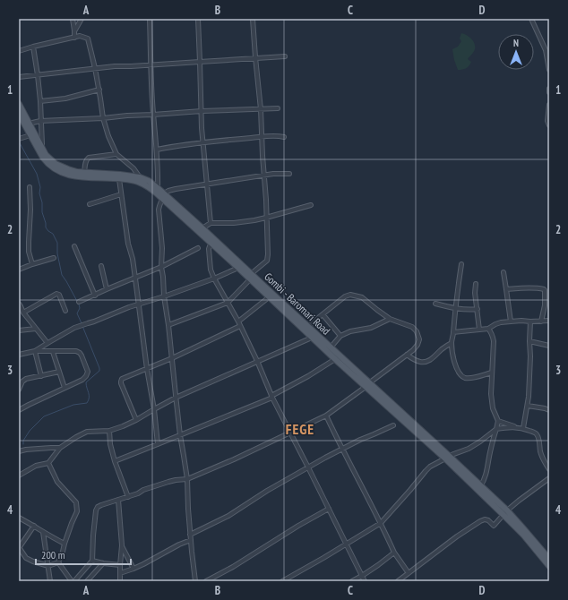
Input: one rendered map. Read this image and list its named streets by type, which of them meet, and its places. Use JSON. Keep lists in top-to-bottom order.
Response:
{
  "streets": {
    "main road": ["Gombi - Baromari Road"]
  },
  "districts": ["FEGE"],
  "scale_bar": "200 m",
  "north": "top",
  "grid": {
    "columns": [
      "A",
      "B",
      "C",
      "D"
    ],
    "rows": [
      "1",
      "2",
      "3",
      "4"
    ]
  }
}
